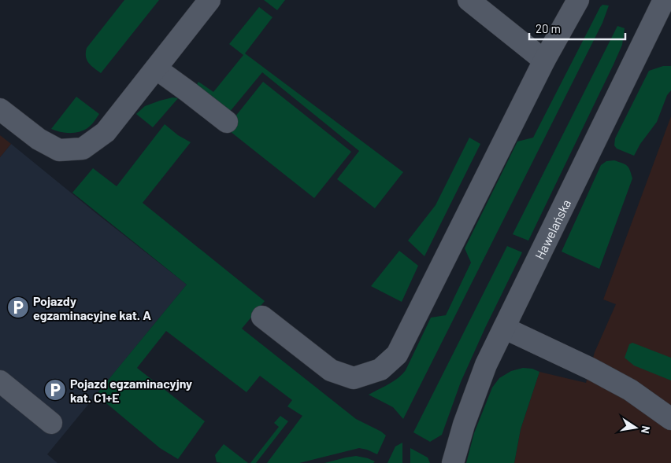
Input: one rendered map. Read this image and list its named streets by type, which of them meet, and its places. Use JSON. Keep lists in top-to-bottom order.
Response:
{
  "streets": {
    "street": ["Hawelańska"]
  },
  "places": {
    "parking": ["Pojazdy egzaminacyjne kat. A", "Pojazd egzaminacyjny kat. C1+E"]
  },
  "scale_bar": "20 m",
  "north": "right"
}
